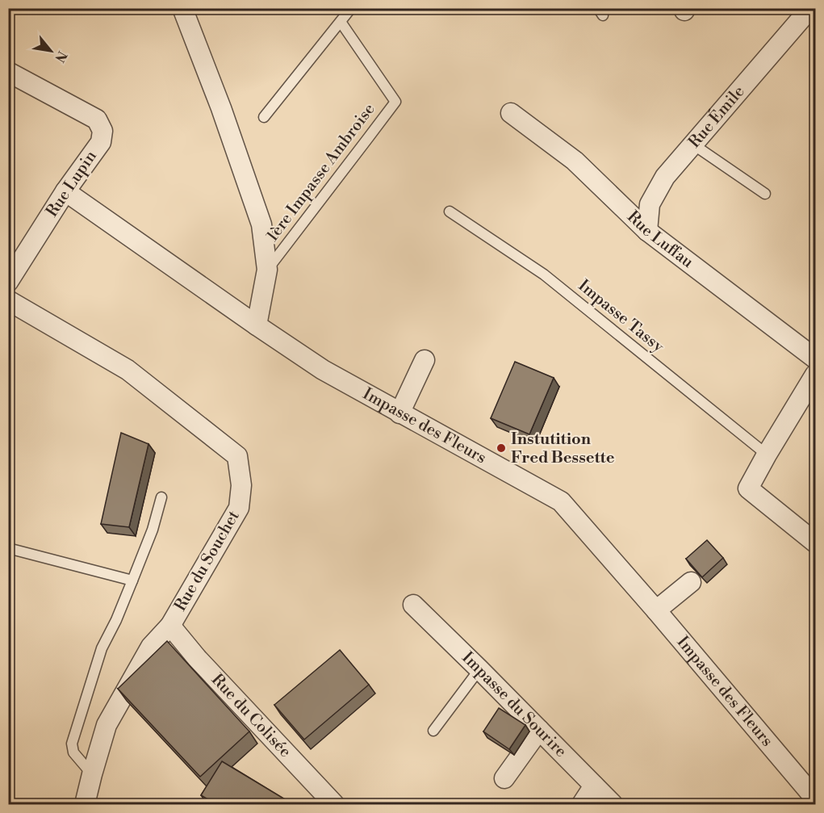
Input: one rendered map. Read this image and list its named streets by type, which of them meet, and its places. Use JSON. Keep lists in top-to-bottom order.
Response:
{
  "streets": {
    "street": [
      "Rue Émile",
      "Rue Lupin",
      "Rue Luffau",
      "Impasse des Fleurs",
      "Rue du Souchet",
      "Impasse du Sourire",
      "Rue du Colisée"
    ],
    "lane": ["1ère Impasse Ambroise", "Impasse Tassy"]
  },
  "crossings": [
    ["Rue Émile", "Rue Luffau"],
    ["Rue Lupin", "Impasse des Fleurs"],
    ["Rue du Souchet", "Rue du Colisée"]
  ],
  "places": ["Instutition Fred Bessette"],
  "north": "bottom right"
}
